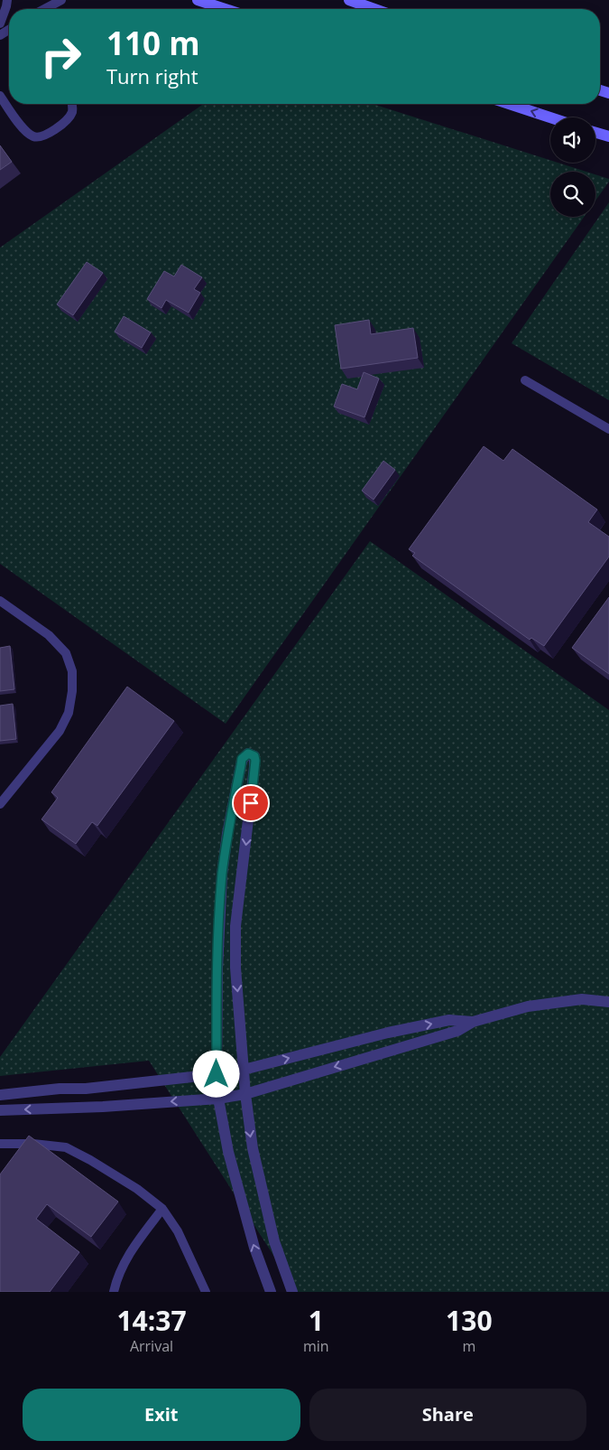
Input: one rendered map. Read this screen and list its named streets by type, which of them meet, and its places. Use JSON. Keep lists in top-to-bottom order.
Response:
{
  "page": {
    "turn": ["110 m", "Turn right"],
    "eta": [
      "14:37",
      "Arrival",
      "1",
      "min",
      "130",
      "m"
    ],
    "buttons": ["Exit", "Share"]
  }
}
